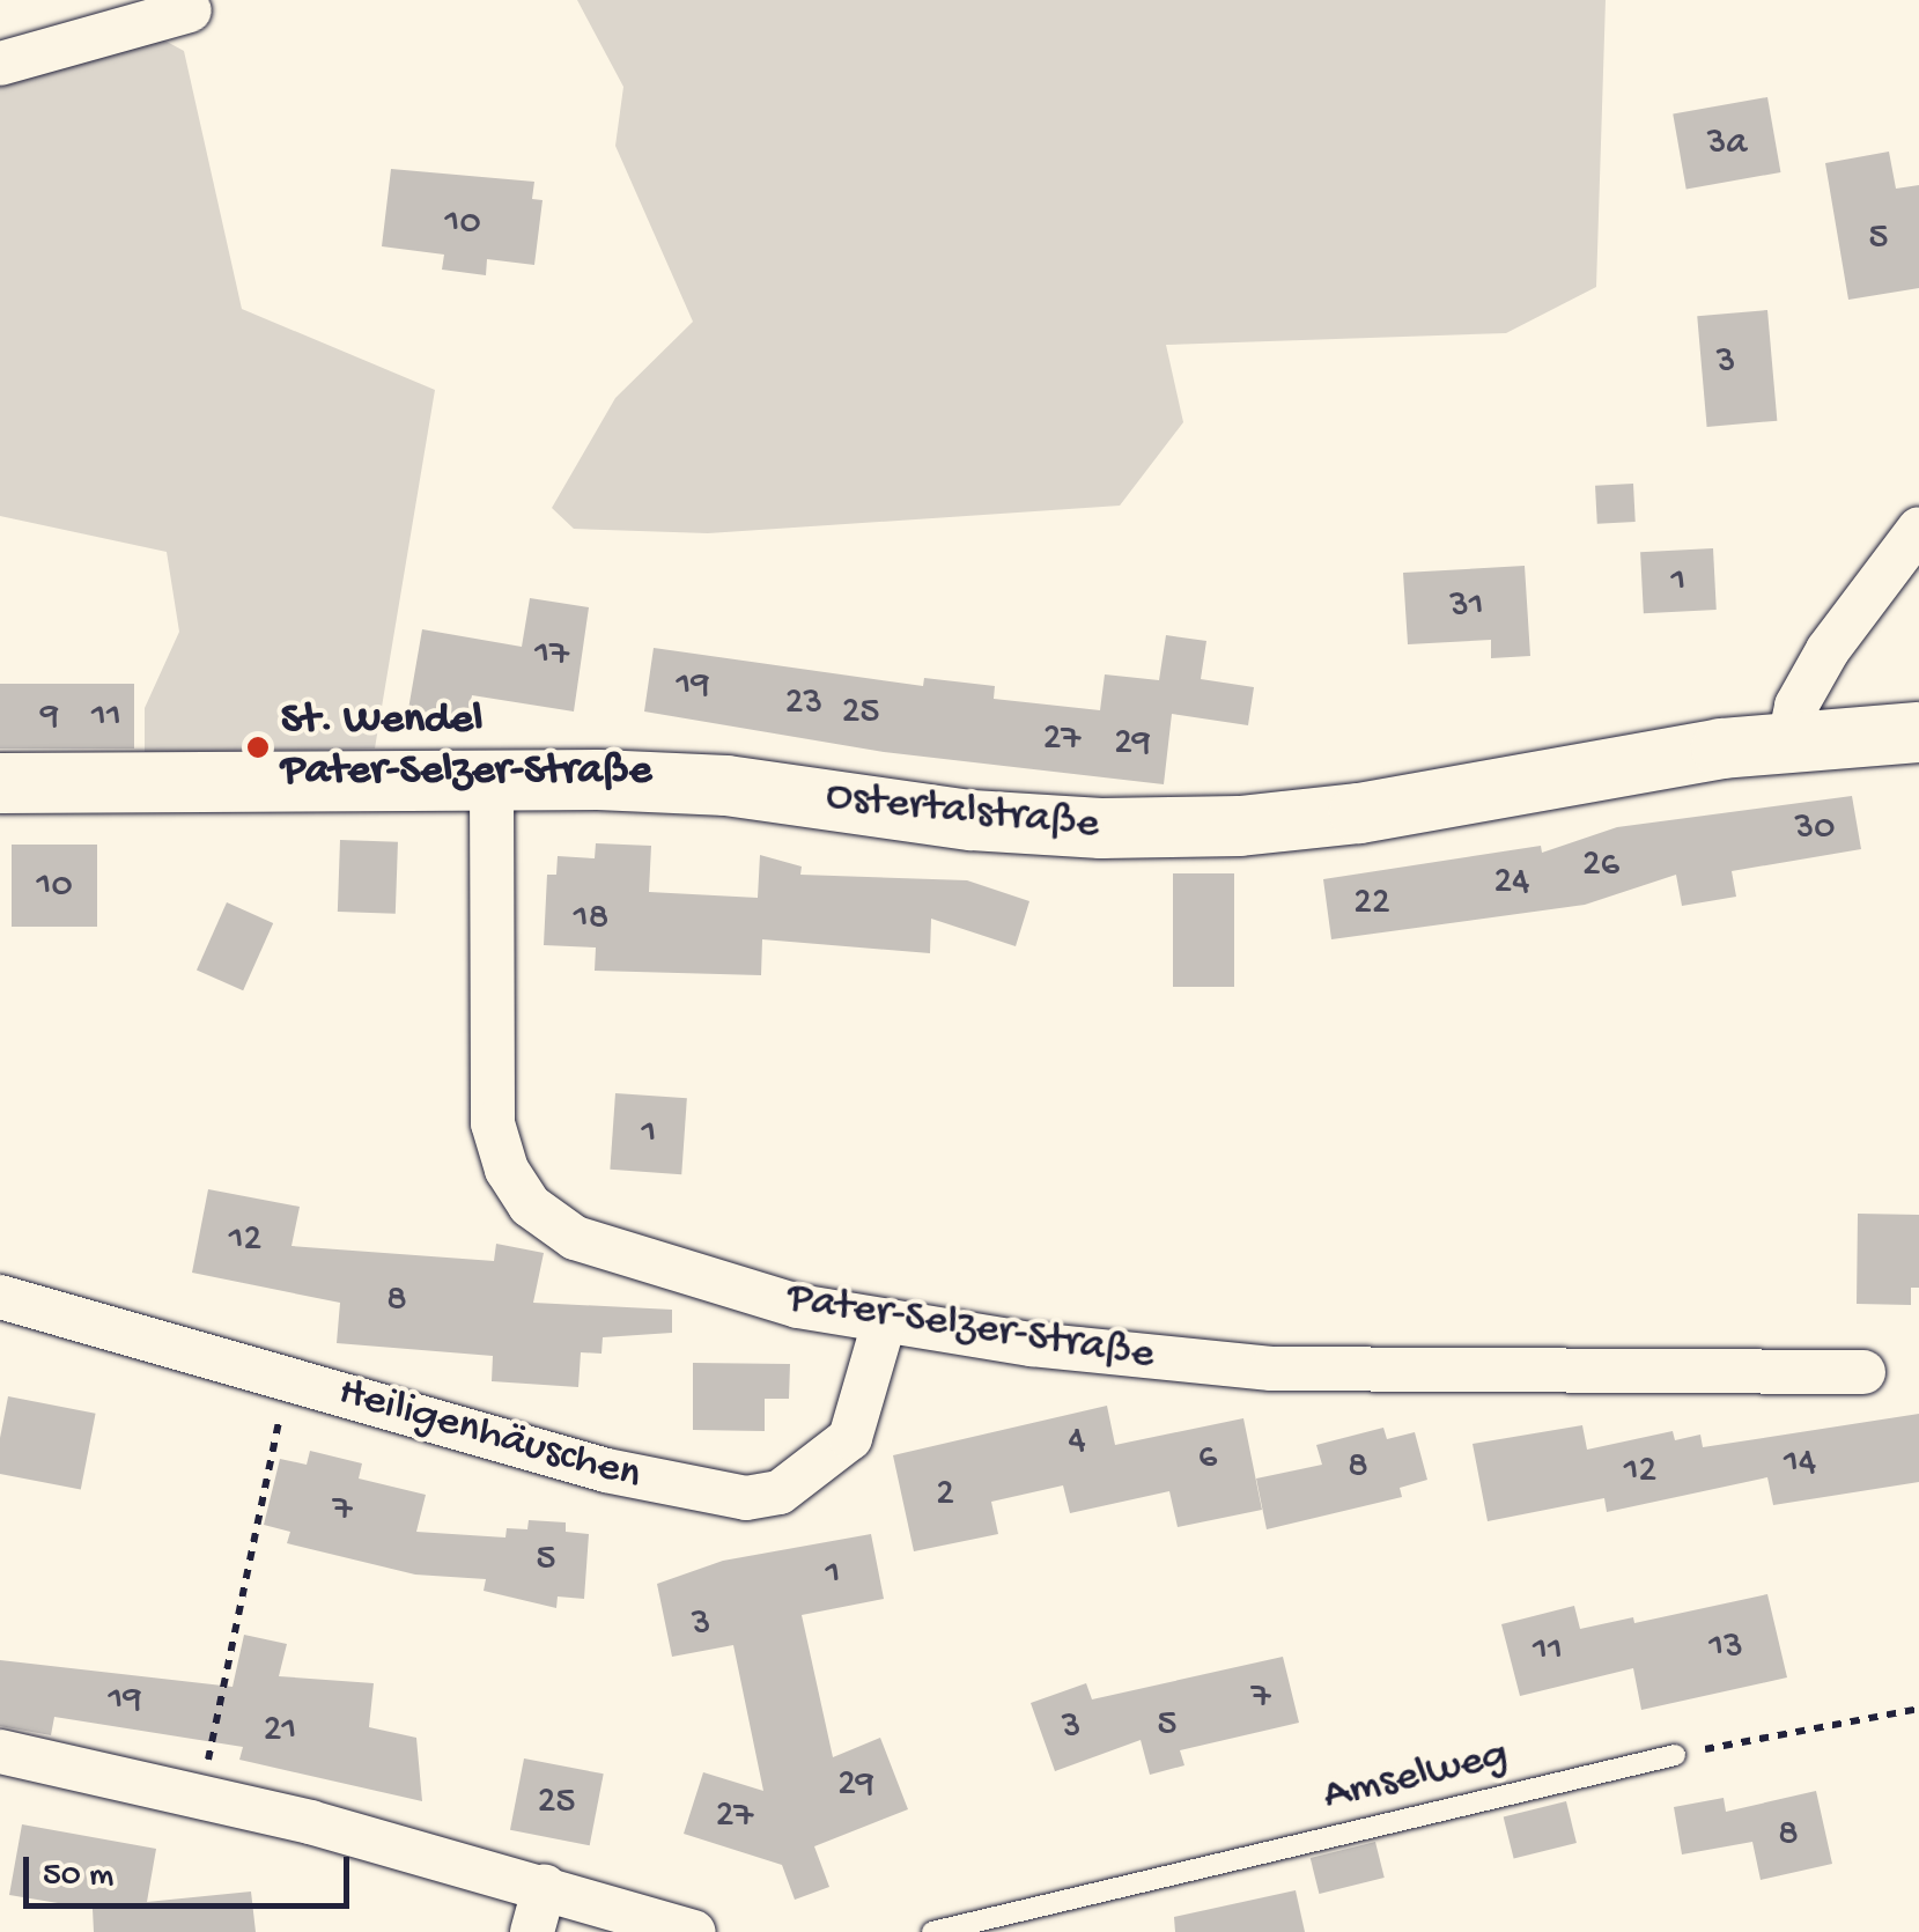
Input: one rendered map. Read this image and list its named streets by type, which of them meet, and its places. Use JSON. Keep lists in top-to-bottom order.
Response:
{
  "streets": {
    "street": ["Ostertalstraße", "Pater-Selzer-Straße", "Heiligenhäuschen"],
    "lane": ["Amselweg"]
  },
  "crossings": [
    ["Ostertalstraße", "Pater-Selzer-Straße"],
    ["Pater-Selzer-Straße", "Heiligenhäuschen"]
  ],
  "places": ["St. Wendel Pater-Selzer-Straße"],
  "house_numbers": [
    "3a",
    "10",
    "5",
    "3",
    "1",
    "31",
    "17",
    "19",
    "23",
    "25",
    "9",
    "11",
    "27",
    "29",
    "30",
    "26",
    "24",
    "10",
    "22",
    "18",
    "1",
    "12",
    "8",
    "4",
    "6",
    "14",
    "8",
    "12",
    "2",
    "7",
    "5",
    "1",
    "3",
    "13",
    "11",
    "7",
    "19",
    "5",
    "3",
    "21",
    "29",
    "25",
    "27",
    "8"
  ],
  "scale_bar": "50 m"
}
